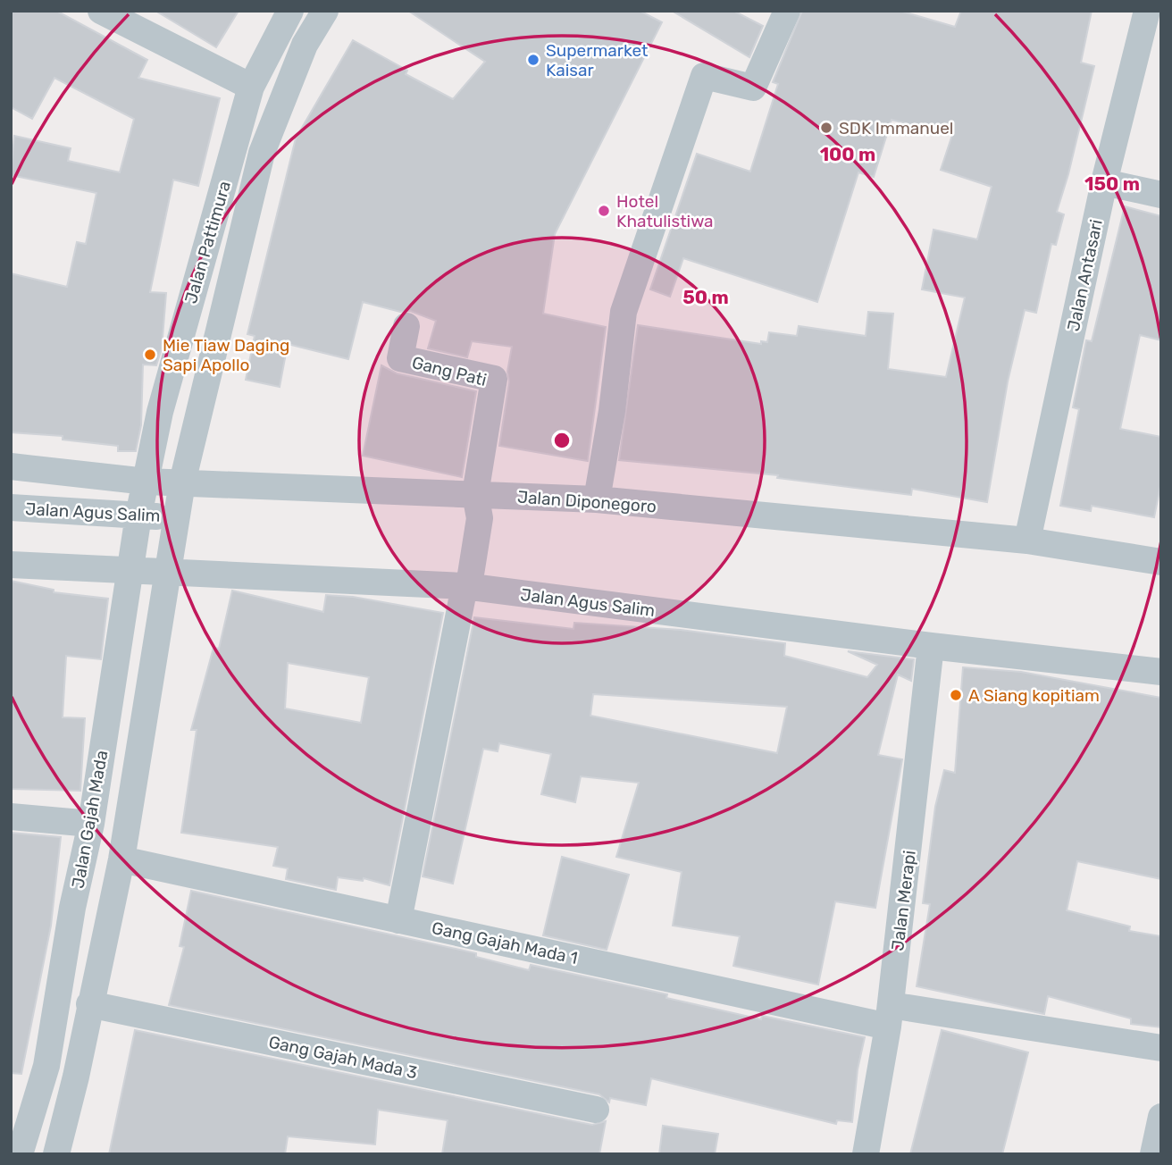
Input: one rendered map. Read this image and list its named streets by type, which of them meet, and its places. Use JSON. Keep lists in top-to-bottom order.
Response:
{
  "streets": {
    "street": [
      "Jalan Pattimura",
      "Jalan Antasari",
      "Gang Pati",
      "Jalan Diponegoro",
      "Jalan Agus Salim",
      "Jalan Gajah Mada",
      "Jalan Merapi",
      "Gang Gajah Mada 1",
      "Gang Gajah Mada 3"
    ]
  },
  "crossings": [
    ["Jalan Pattimura", "Jalan Diponegoro"],
    ["Jalan Pattimura", "Jalan Gajah Mada"],
    ["Jalan Antasari", "Jalan Diponegoro"],
    ["Gang Pati", "Jalan Diponegoro"],
    ["Jalan Diponegoro", "Jalan Gajah Mada"],
    ["Jalan Agus Salim", "Jalan Gajah Mada"],
    ["Jalan Agus Salim", "Jalan Merapi"],
    ["Jalan Merapi", "Gang Gajah Mada 1"]
  ],
  "places": [
    "Supermarket Kaisar",
    "SDK Immanuel",
    "Hotel Khatulistiwa",
    "Mie Tiaw Daging Sapi Apollo",
    "A Siang kopitiam"
  ],
  "rings": ["100 m", "150 m", "50 m"]
}
